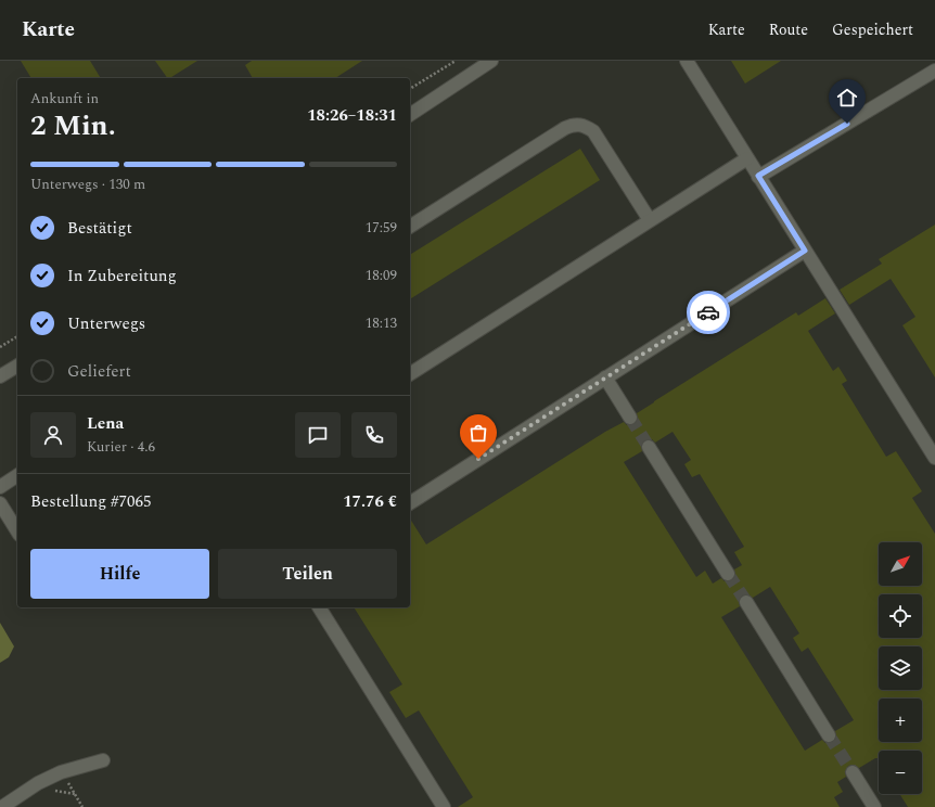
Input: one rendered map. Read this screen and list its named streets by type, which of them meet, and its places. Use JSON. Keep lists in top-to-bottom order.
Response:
{
  "north": "top right",
  "page": {
    "header": "Karte",
    "nav": ["Karte", "Route", "Gespeichert"],
    "heading": ["2 Min.", "Ankunft in", "18:26–18:31"],
    "panel": [
      "Lena",
      "Kurier · 4.6",
      "Bestellung #7065",
      "17.76 €"
    ],
    "bar": "Unterwegs · 130 m",
    "list": [
      ["Bestätigt", "17:59"],
      ["In Zubereitung", "18:09"],
      ["Unterwegs", "18:13"],
      "Geliefert"
    ],
    "buttons": ["Hilfe", "Teilen"],
    "map_buttons": ["+", "−"]
  }
}
